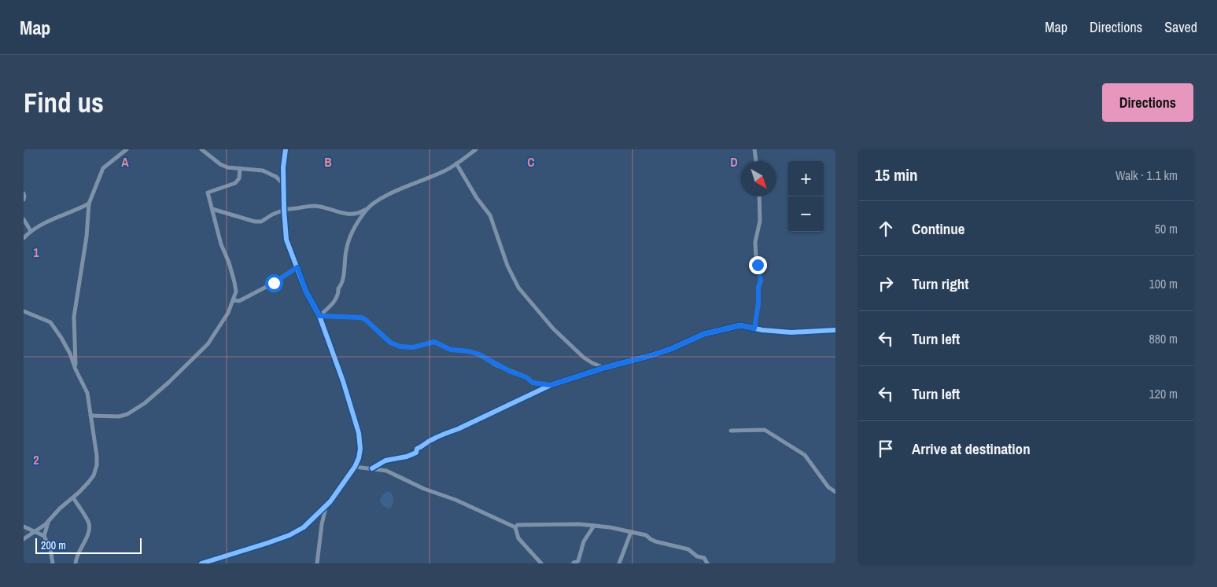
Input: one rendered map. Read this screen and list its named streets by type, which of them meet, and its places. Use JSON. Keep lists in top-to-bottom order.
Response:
{
  "scale_bar": "200 m",
  "north": "bottom right",
  "page": {
    "header": "Map",
    "nav": ["Map", "Directions", "Saved"],
    "buttons": "Directions",
    "title": "Find us",
    "heading": ["15 min", "Walk · 1.1 km"],
    "map_buttons": ["+", "−"],
    "list": [
      ["Continue", "50 m"],
      ["Turn right", "100 m"],
      ["Turn left", "880 m"],
      ["Turn left", "120 m"],
      "Arrive at destination"
    ],
    "scale": "200 m"
  },
  "grid": {
    "columns": [
      "A",
      "B",
      "C",
      "D"
    ],
    "rows": ["1", "2"]
  }
}
